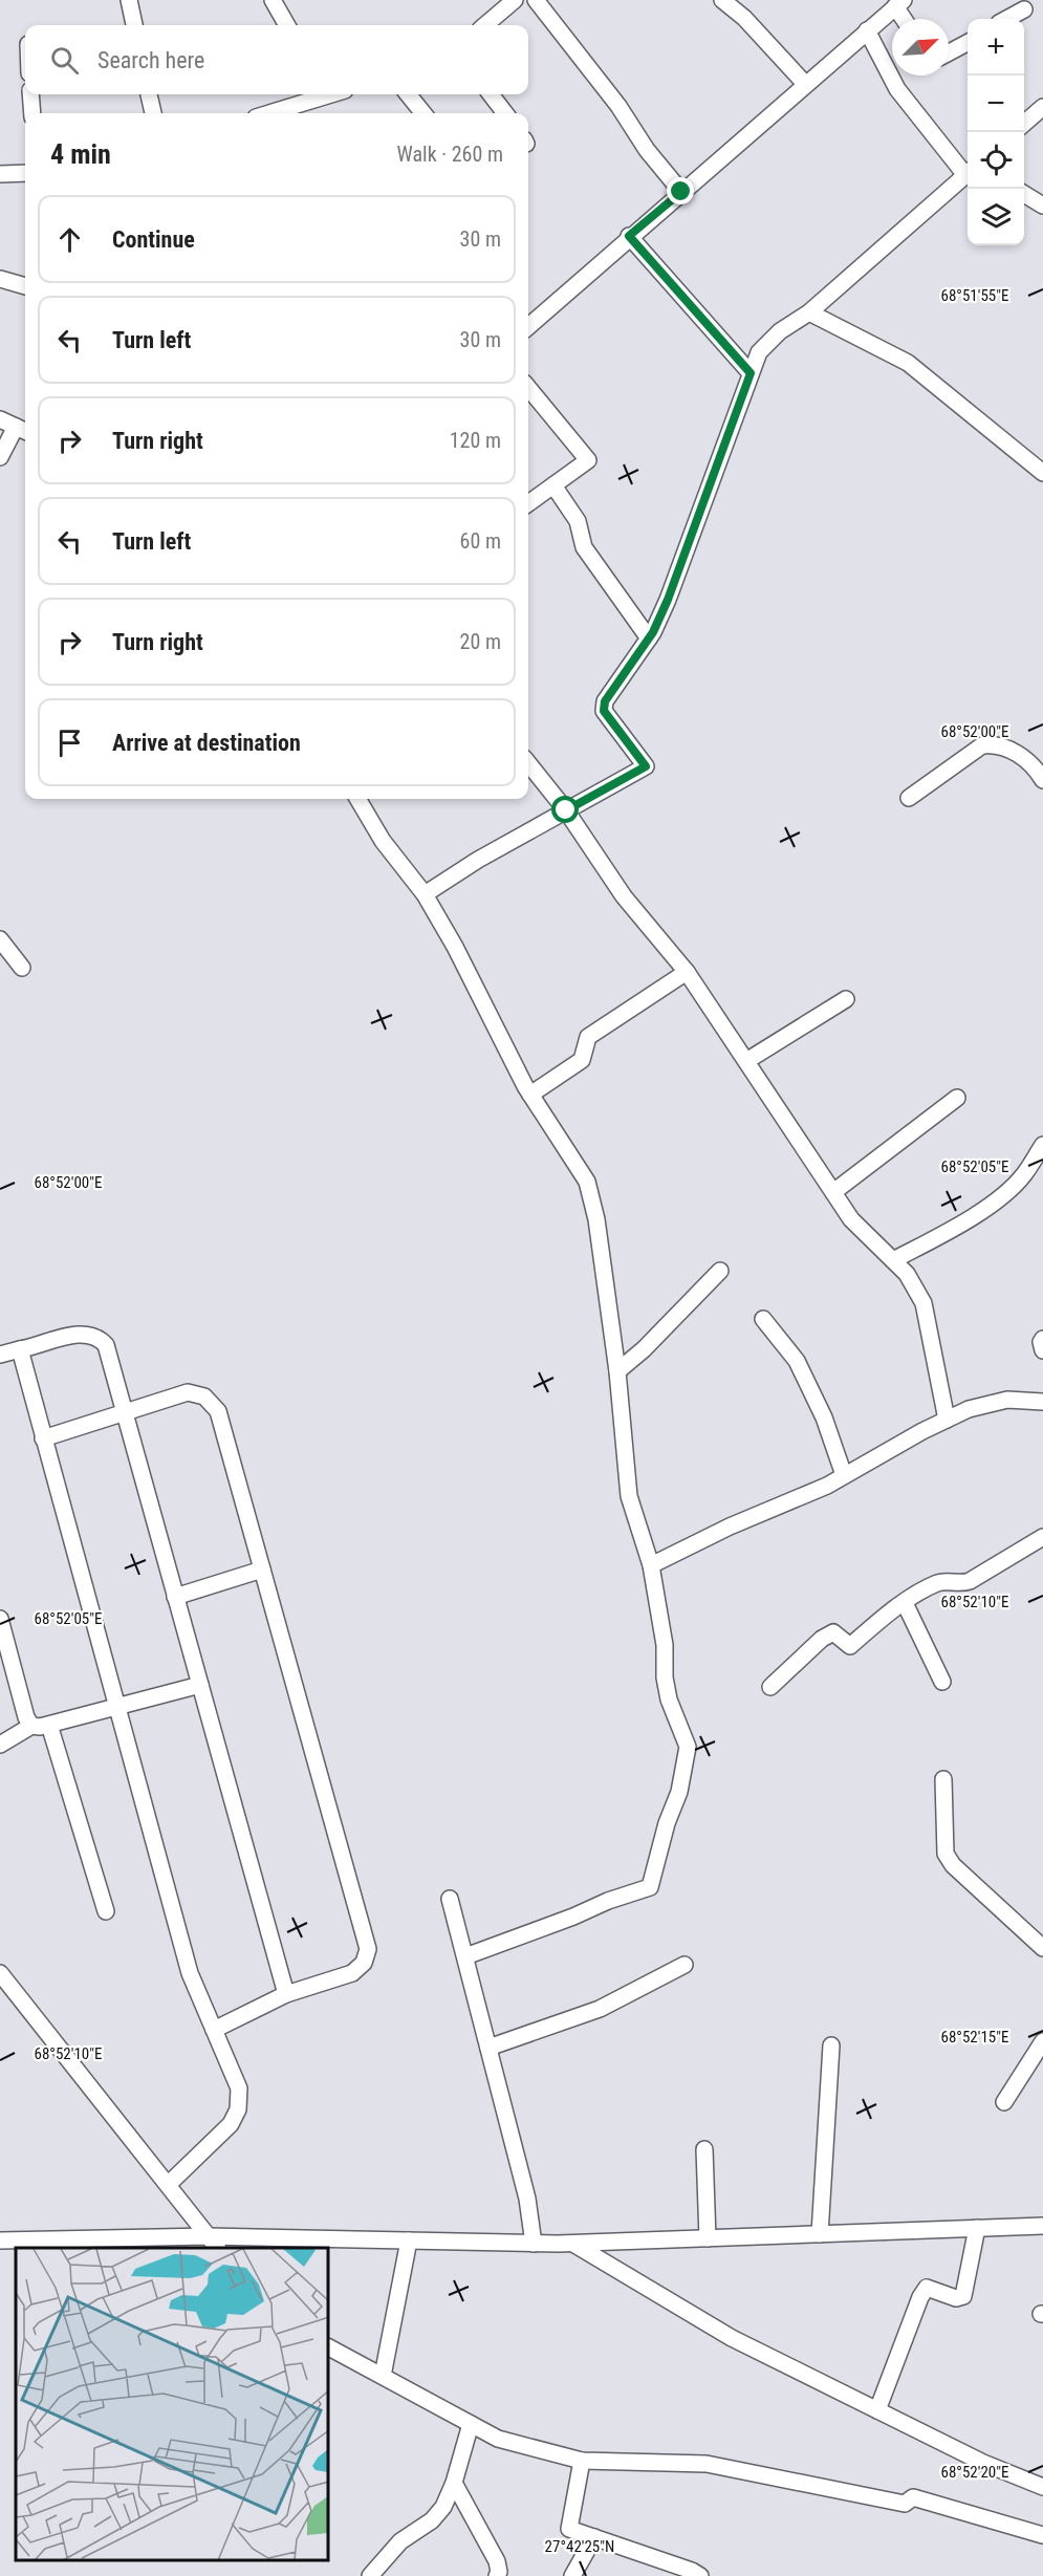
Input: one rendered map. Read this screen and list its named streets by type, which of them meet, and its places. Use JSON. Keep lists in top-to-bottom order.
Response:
{
  "north": "top right",
  "page": {
    "map_buttons": ["+", "−"],
    "search": "Search here",
    "heading": ["4 min", "Walk · 260 m"],
    "list": [
      ["Continue", "30 m"],
      ["Turn left", "30 m"],
      ["Turn right", "120 m"],
      ["Turn left", "60 m"],
      ["Turn right", "20 m"],
      "Arrive at destination"
    ]
  },
  "coordinates": [
    "68°51'55\"E",
    "68°52'00\"E",
    "68°52'05\"E",
    "68°52'10\"E",
    "68°52'15\"E",
    "68°52'20\"E",
    "27°42'25\"N"
  ]
}
